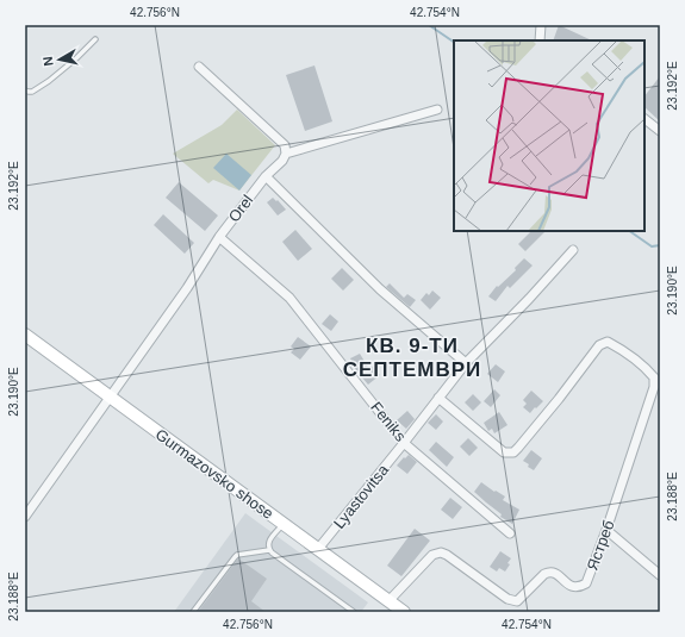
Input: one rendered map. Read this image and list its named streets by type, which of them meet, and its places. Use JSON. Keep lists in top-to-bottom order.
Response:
{
  "streets": {
    "street": [
      "Orel",
      "Feniks",
      "Gurmazovsko shose",
      "Lyastovitsa",
      "Ястреб"
    ]
  },
  "crossings": [
    ["Orel", "Feniks"],
    ["Orel", "Gurmazovsko shose"],
    ["Feniks", "Lyastovitsa"],
    ["Gurmazovsko shose", "Lyastovitsa"],
    ["Gurmazovsko shose", "Ястреб"]
  ],
  "districts": ["КВ. 9-ТИ СЕПТЕМВРИ"],
  "north": "left",
  "coordinates": [
    "42.756°N",
    "42.754°N",
    "23.192°E",
    "23.190°E",
    "23.188°E"
  ]
}
